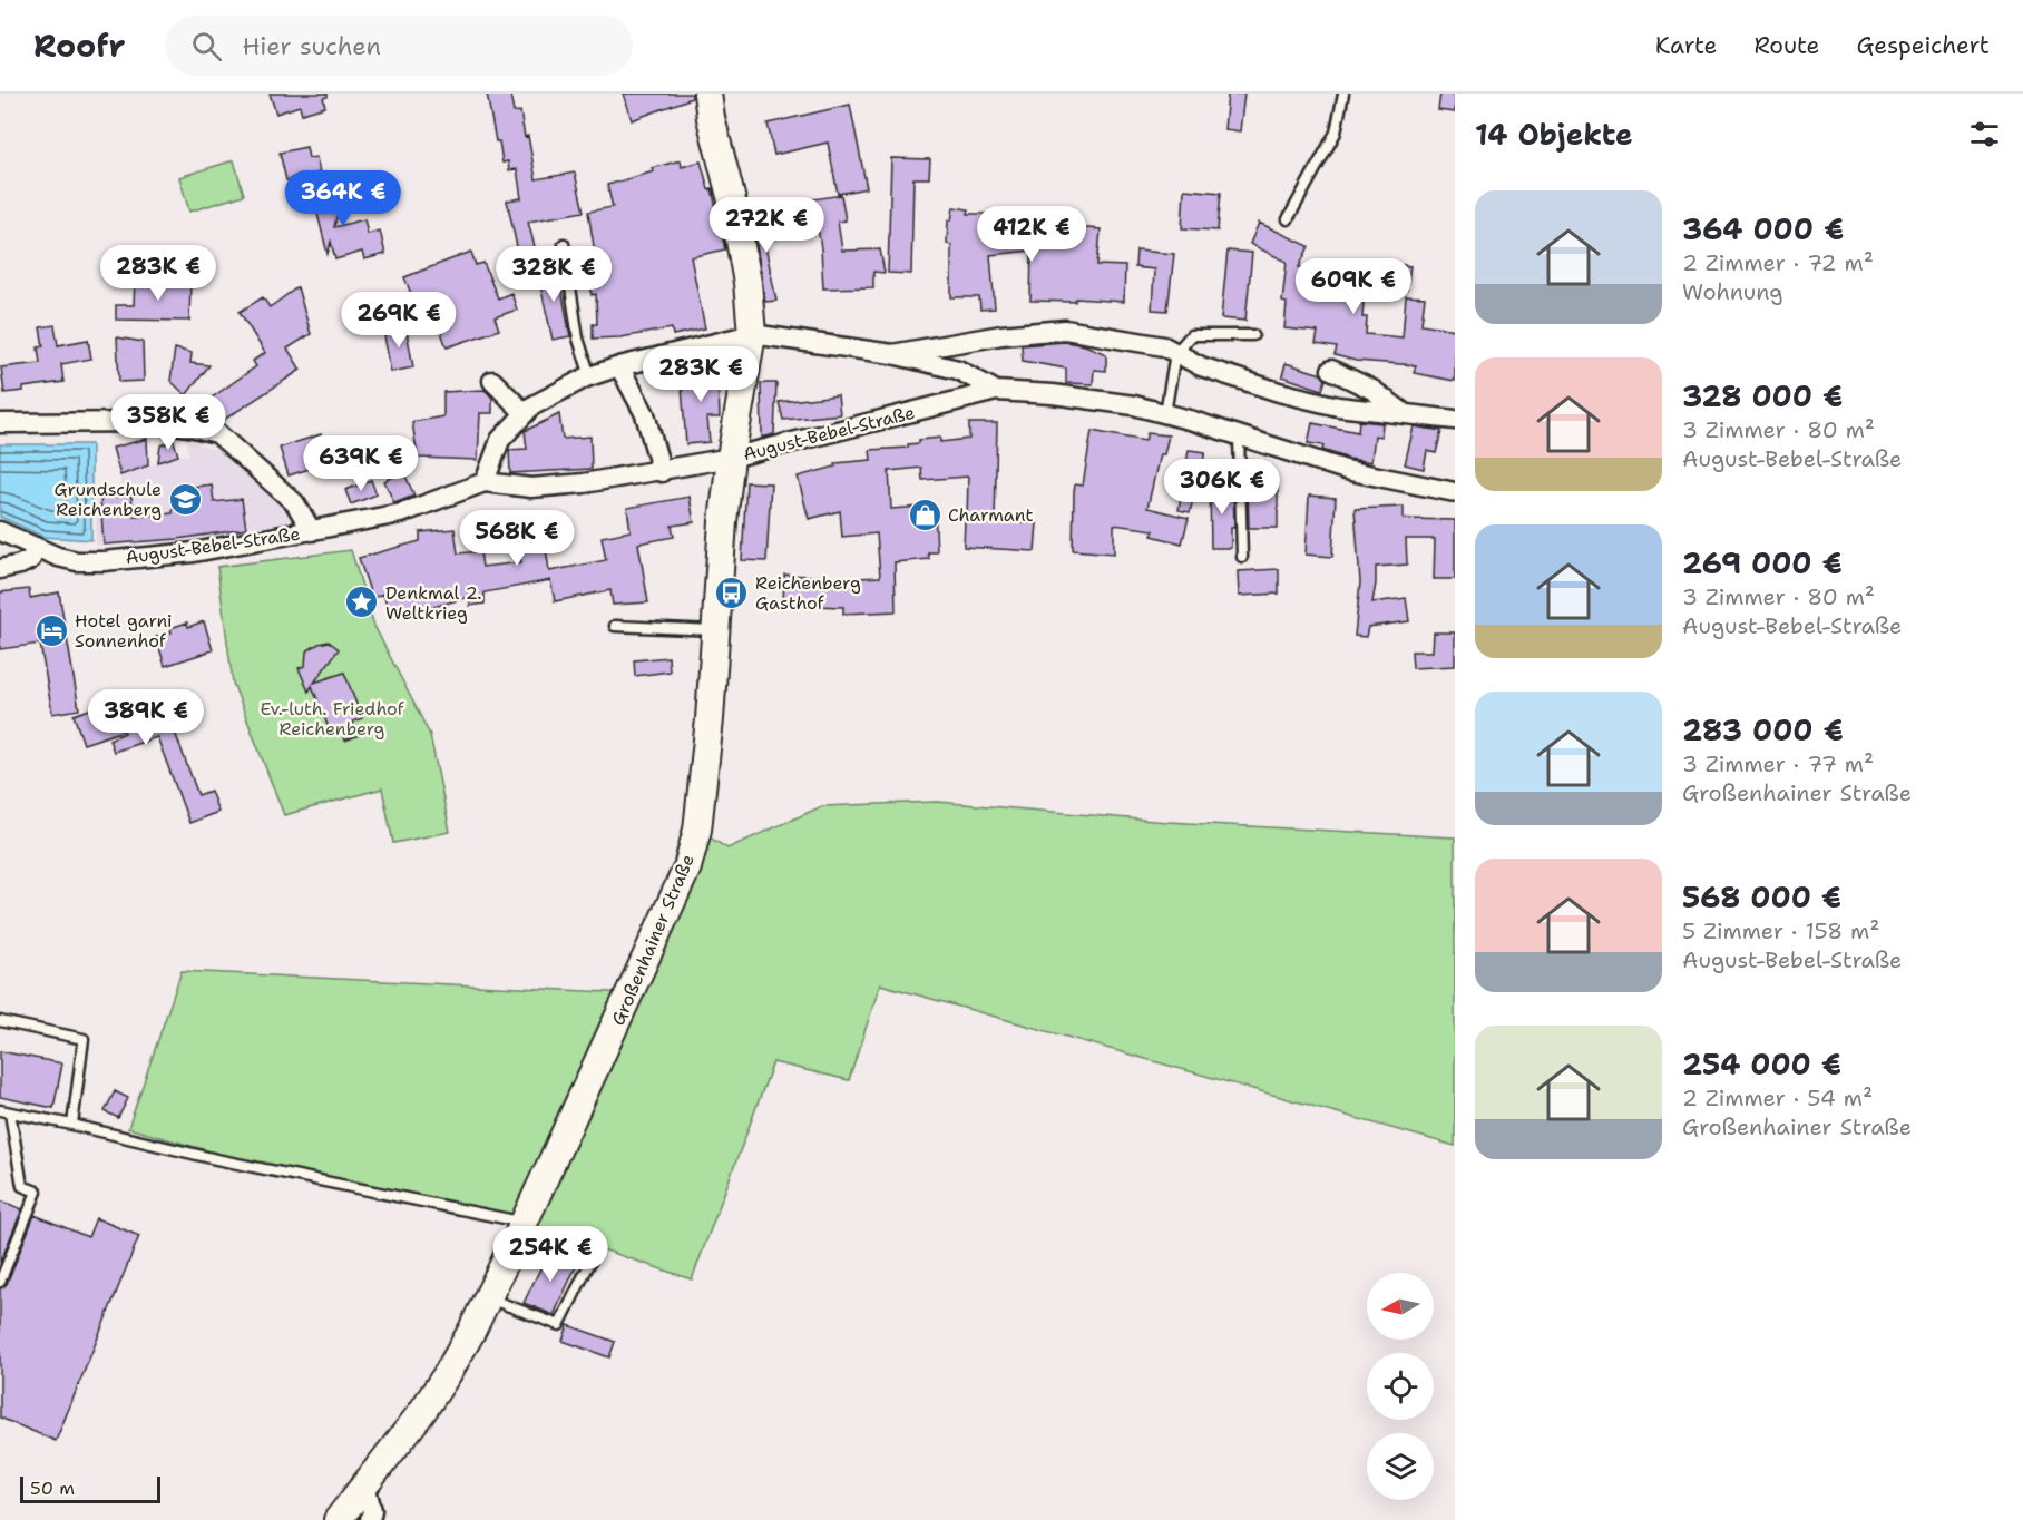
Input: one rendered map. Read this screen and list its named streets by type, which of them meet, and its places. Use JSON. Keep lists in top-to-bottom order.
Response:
{
  "streets": {
    "street": ["August-Bebel-Straße", "Großenhainer Straße"]
  },
  "crossings": [
    ["August-Bebel-Straße", "Großenhainer Straße"]
  ],
  "parks": ["Ev.-luth. Friedhof Reichenberg"],
  "places": {
    "school or university": ["Grundschule Reichenberg"],
    "shop": ["Charmant"],
    "bus stop": ["Reichenberg Gasthof"],
    "place": ["Denkmal 2. Weltkrieg"],
    "hotel": ["Hotel garni Sonnenhof"]
  },
  "scale_bar": "50 m",
  "north": "left",
  "page": {
    "header": "Roofr",
    "search": "Hier suchen",
    "nav": ["Karte", "Route", "Gespeichert"],
    "heading": "14 Objekte",
    "price": [
      "364K €",
      "272K €",
      "412K €",
      "283K €",
      "328K €",
      "609K €",
      "269K €",
      "283K €",
      "358K €",
      "639K €",
      "306K €",
      "568K €",
      "389K €",
      "254K €"
    ],
    "list": [
      {
        "name": "364 000 €",
        "note": "2 Zimmer · 72 m² · Wohnung"
      },
      {
        "name": "328 000 €",
        "note": "3 Zimmer · 80 m² · August-Bebel-Straße"
      },
      {
        "name": "269 000 €",
        "note": "3 Zimmer · 80 m² · August-Bebel-Straße"
      },
      {
        "name": "283 000 €",
        "note": "3 Zimmer · 77 m² · Großenhainer Straße"
      },
      {
        "name": "568 000 €",
        "note": "5 Zimmer · 158 m² · August-Bebel-Straße"
      },
      {
        "name": "254 000 €",
        "note": "2 Zimmer · 54 m² · Großenhainer Straße"
      }
    ],
    "scale": "50 m"
  }
}
